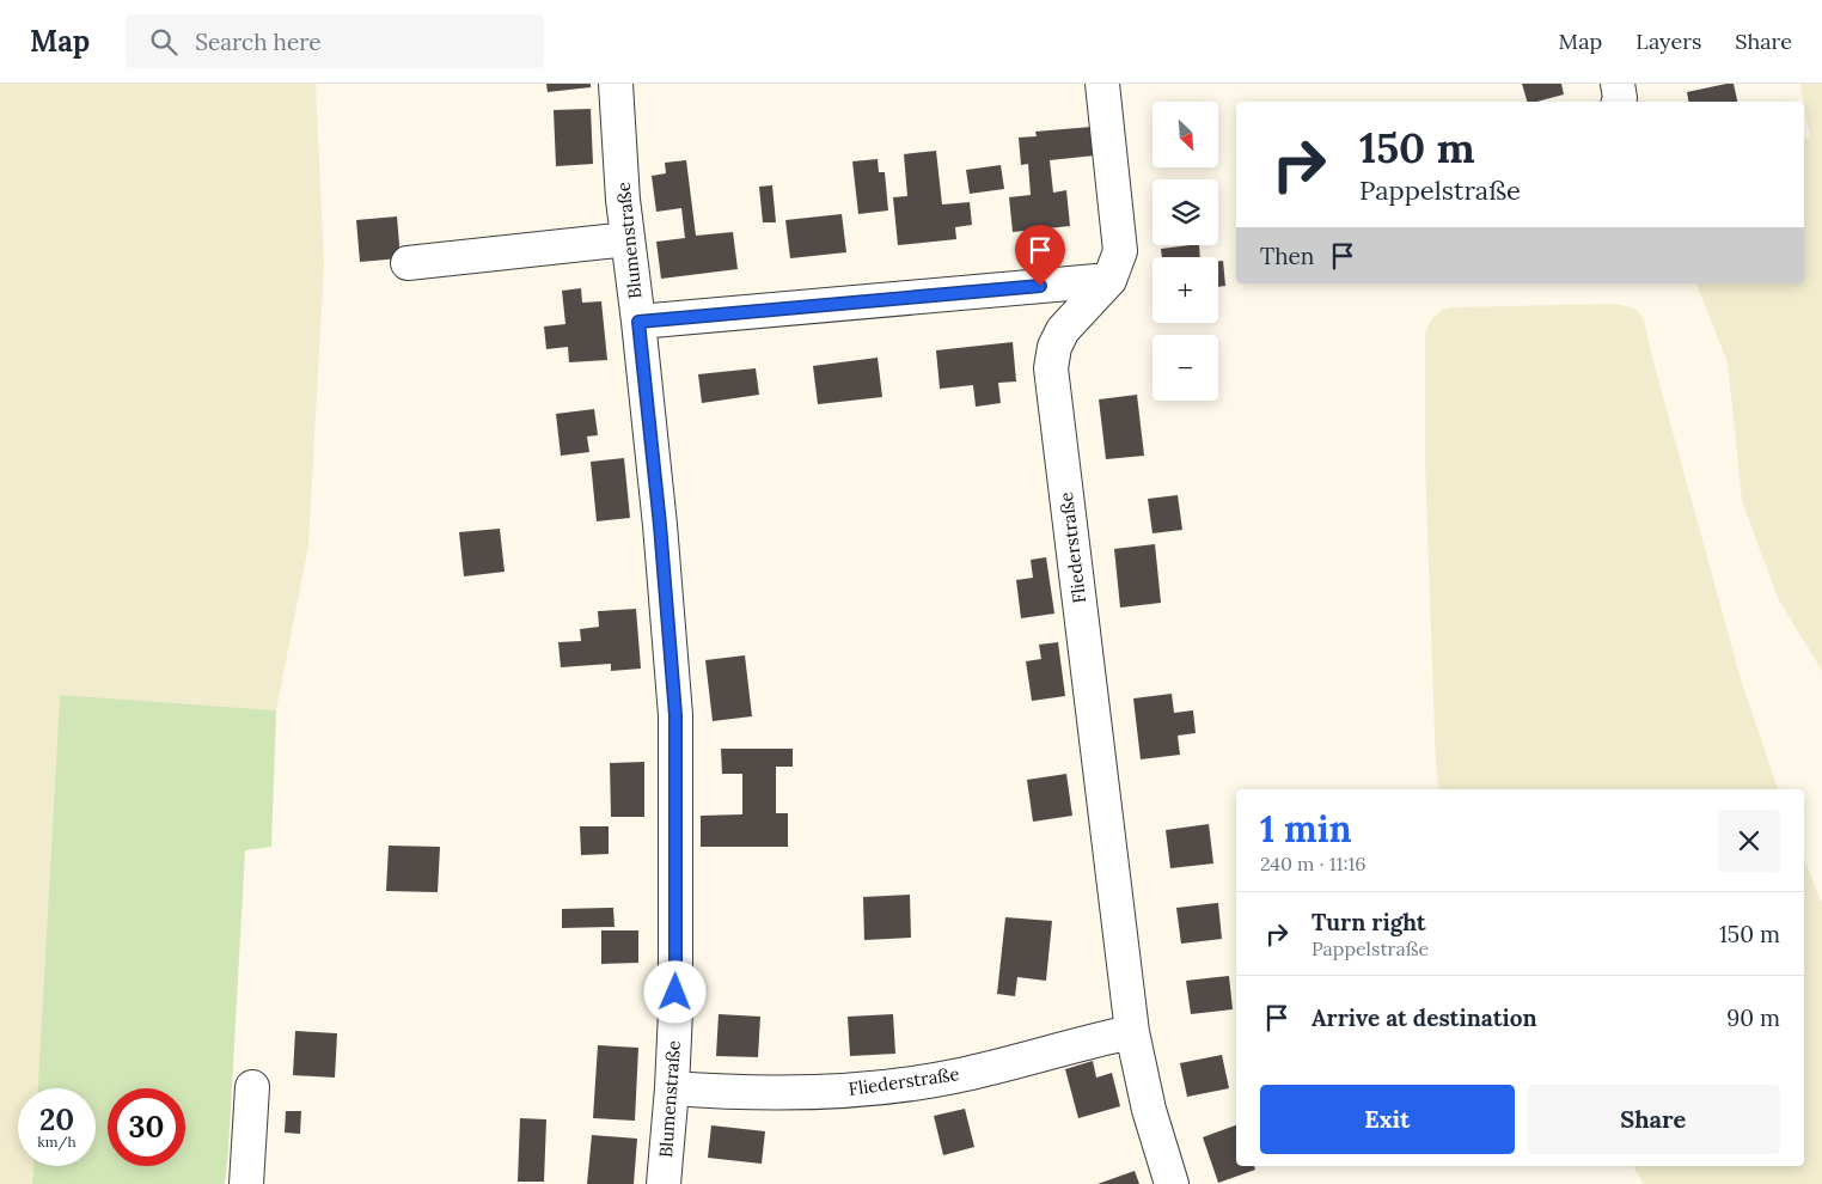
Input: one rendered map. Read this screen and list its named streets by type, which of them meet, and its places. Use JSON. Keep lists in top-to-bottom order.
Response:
{
  "streets": {
    "street": ["Blumenstraße", "Fliederstraße"]
  },
  "crossings": [
    ["Blumenstraße", "Fliederstraße"]
  ],
  "north": "bottom right",
  "page": {
    "header": "Map",
    "search": "Search here",
    "nav": ["Map", "Layers", "Share"],
    "map_buttons": ["+", "−"],
    "turn": ["150 m", "Pappelstraße"],
    "then": "Then",
    "heading": ["1 min", "240 m · 11:16"],
    "list": [
      {
        "name": "Turn right",
        "note": "Pappelstraße",
        "value": "150 m"
      },
      {
        "name": "Arrive at destination",
        "value": "90 m"
      }
    ],
    "buttons": ["Exit", "Share"],
    "speed": "20 km/h",
    "limit": "30"
  }
}
